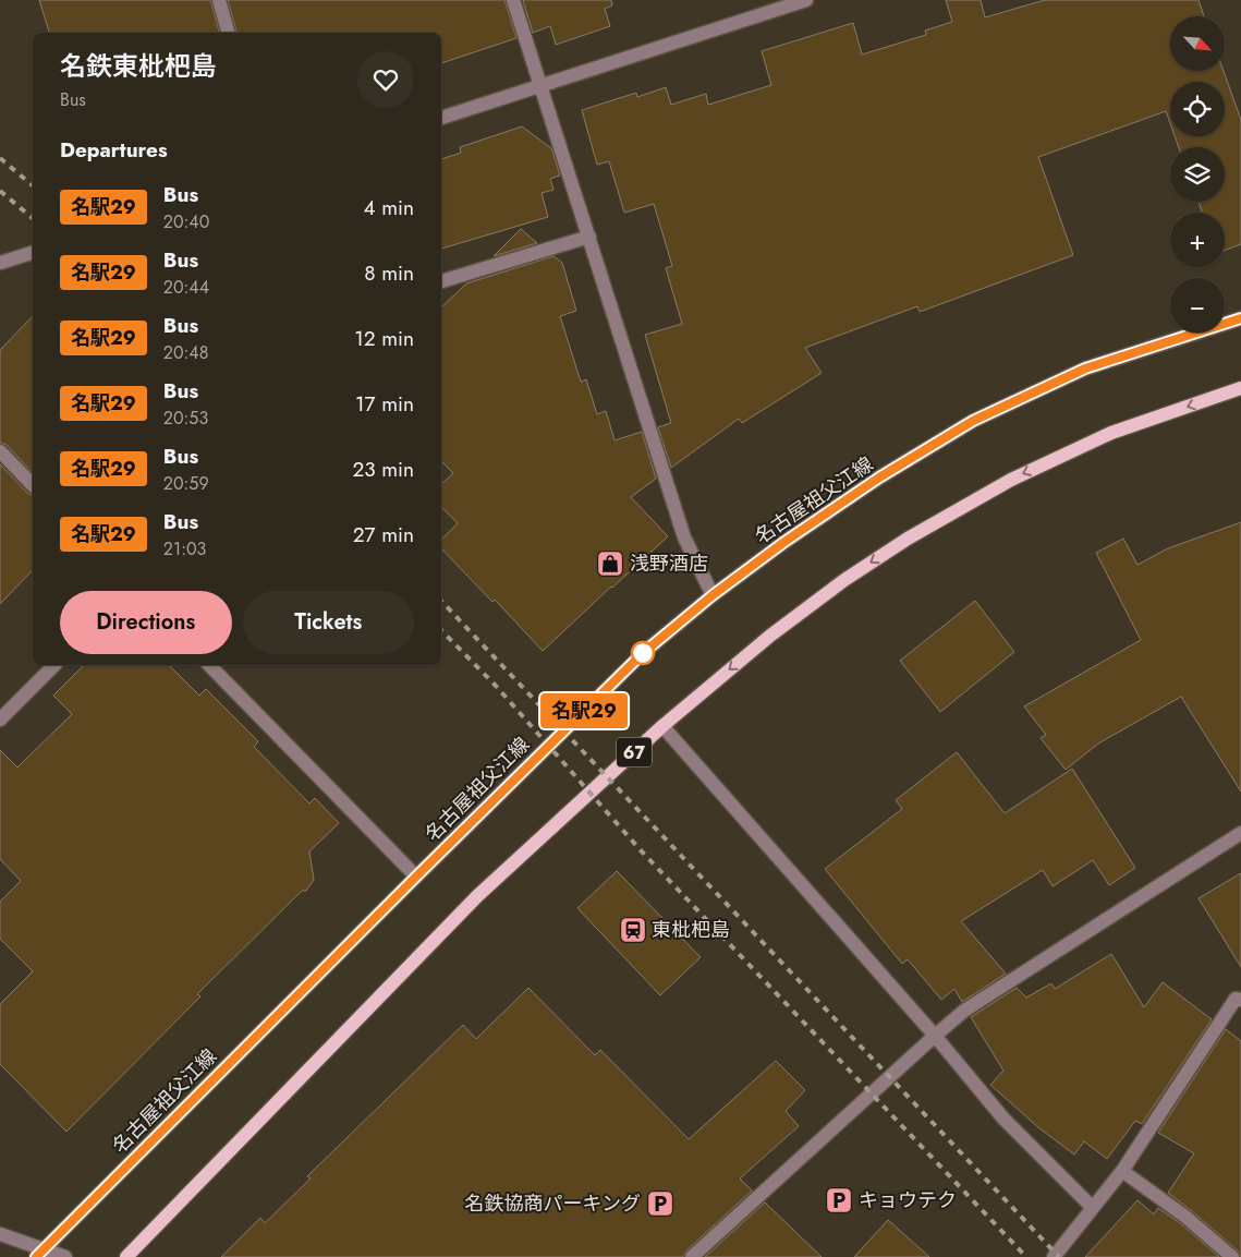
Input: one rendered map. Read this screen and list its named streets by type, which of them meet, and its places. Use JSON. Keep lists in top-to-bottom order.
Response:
{
  "streets": {
    "main road": ["名古屋祖父江線", "67"]
  },
  "places": {
    "shop": ["浅野酒店"],
    "station": ["東枇杷島"],
    "parking": ["キョウテク", "名鉄協商パーキング"]
  },
  "lines": ["bus line 名駅29"],
  "north": "bottom right",
  "page": {
    "on_map": "名駅29",
    "map_buttons": ["+", "−"],
    "heading": [
      ["名鉄東枇杷島", "Bus"],
      "Departures"
    ],
    "list": [
      {
        "mark": "名駅29",
        "name": "Bus",
        "note": "20:40",
        "value": "4 min"
      },
      {
        "mark": "名駅29",
        "name": "Bus",
        "note": "20:44",
        "value": "8 min"
      },
      {
        "mark": "名駅29",
        "name": "Bus",
        "note": "20:48",
        "value": "12 min"
      },
      {
        "mark": "名駅29",
        "name": "Bus",
        "note": "20:53",
        "value": "17 min"
      },
      {
        "mark": "名駅29",
        "name": "Bus",
        "note": "20:59",
        "value": "23 min"
      },
      {
        "mark": "名駅29",
        "name": "Bus",
        "note": "21:03",
        "value": "27 min"
      }
    ],
    "buttons": ["Directions", "Tickets"]
  }
}
